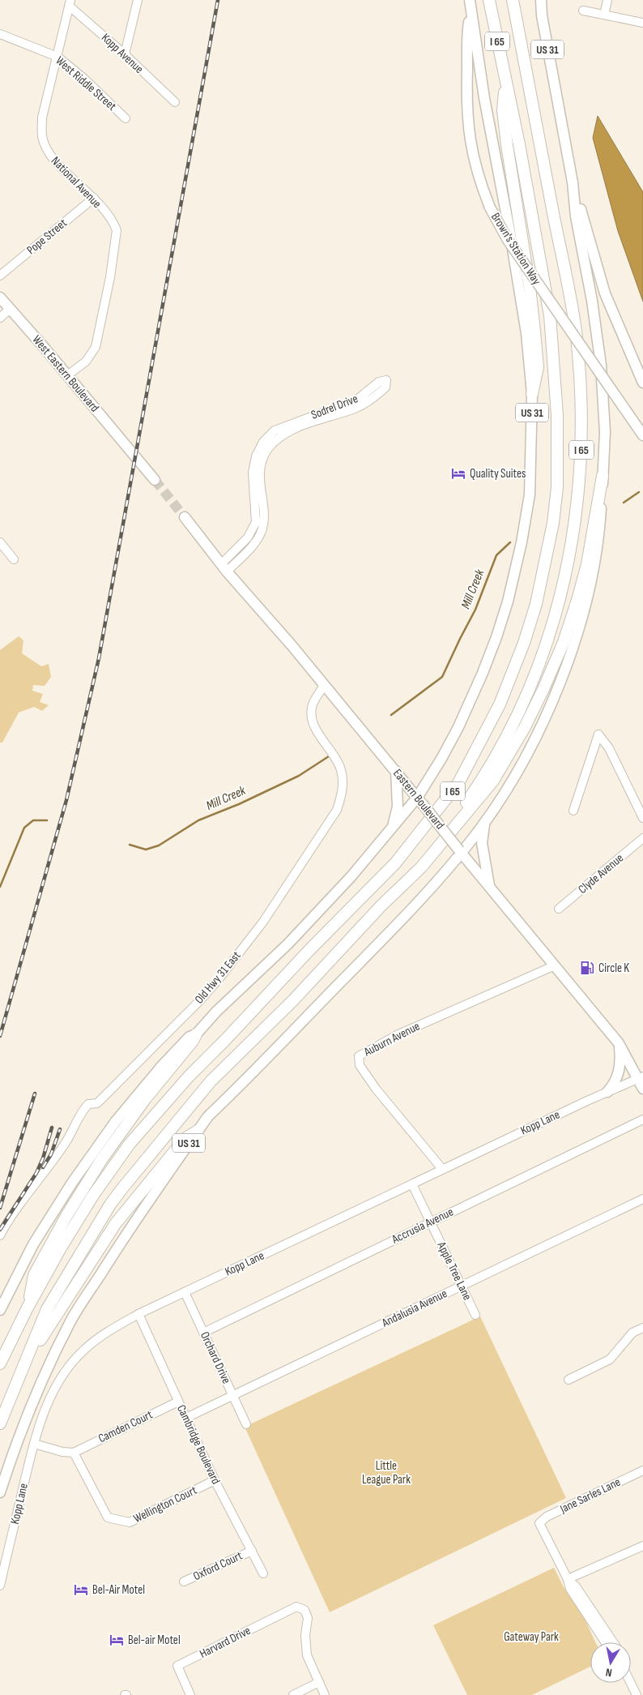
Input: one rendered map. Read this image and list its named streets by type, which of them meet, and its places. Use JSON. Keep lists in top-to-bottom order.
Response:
{
  "streets": {
    "highway": ["I 65"],
    "main road": [
      "US 31",
      "Brown's Station Way",
      "West Eastern Boulevard",
      "Eastern Boulevard"
    ],
    "street": [
      "Kopp Avenue",
      "West Riddle Street",
      "National Avenue",
      "Pope Street",
      "Sodrel Drive",
      "Clyde Avenue",
      "Old Hwy 31 East",
      "Auburn Avenue",
      "Kopp Lane",
      "Accrusia Avenue",
      "Apple Tree Lane",
      "Andalusia Avenue",
      "Orchard Drive",
      "Camden Court",
      "Cambridge Boulevard",
      "Jane Sarles Lane",
      "Wellington Court",
      "Oxford Court",
      "Harvard Drive"
    ]
  },
  "crossings": [
    ["US 31", "Brown's Station Way"],
    ["US 31", "Eastern Boulevard"],
    ["Kopp Avenue", "National Avenue"],
    ["West Riddle Street", "National Avenue"],
    ["National Avenue", "Pope Street"],
    ["National Avenue", "West Eastern Boulevard"],
    ["Sodrel Drive", "Eastern Boulevard"],
    ["Eastern Boulevard", "Old Hwy 31 East"],
    ["Eastern Boulevard", "Auburn Avenue"],
    ["Eastern Boulevard", "Kopp Lane"],
    ["Auburn Avenue", "Kopp Lane"],
    ["Kopp Lane", "Apple Tree Lane"],
    ["Kopp Lane", "Orchard Drive"],
    ["Kopp Lane", "Cambridge Boulevard"],
    ["Accrusia Avenue", "Apple Tree Lane"],
    ["Accrusia Avenue", "Orchard Drive"],
    ["Apple Tree Lane", "Andalusia Avenue"],
    ["Andalusia Avenue", "Orchard Drive"],
    ["Andalusia Avenue", "Cambridge Boulevard"],
    ["Camden Court", "Cambridge Boulevard"],
    ["Camden Court", "Wellington Court"],
    ["Cambridge Boulevard", "Wellington Court"],
    ["Cambridge Boulevard", "Oxford Court"]
  ],
  "water": ["Mill Creek"],
  "parks": ["Little League Park", "Gateway Park"],
  "places": {
    "hotel": ["Quality Suites", "Bel-Air Motel", "Bel-air Motel"],
    "fuel station": ["Circle K"]
  },
  "north": "bottom"
}
